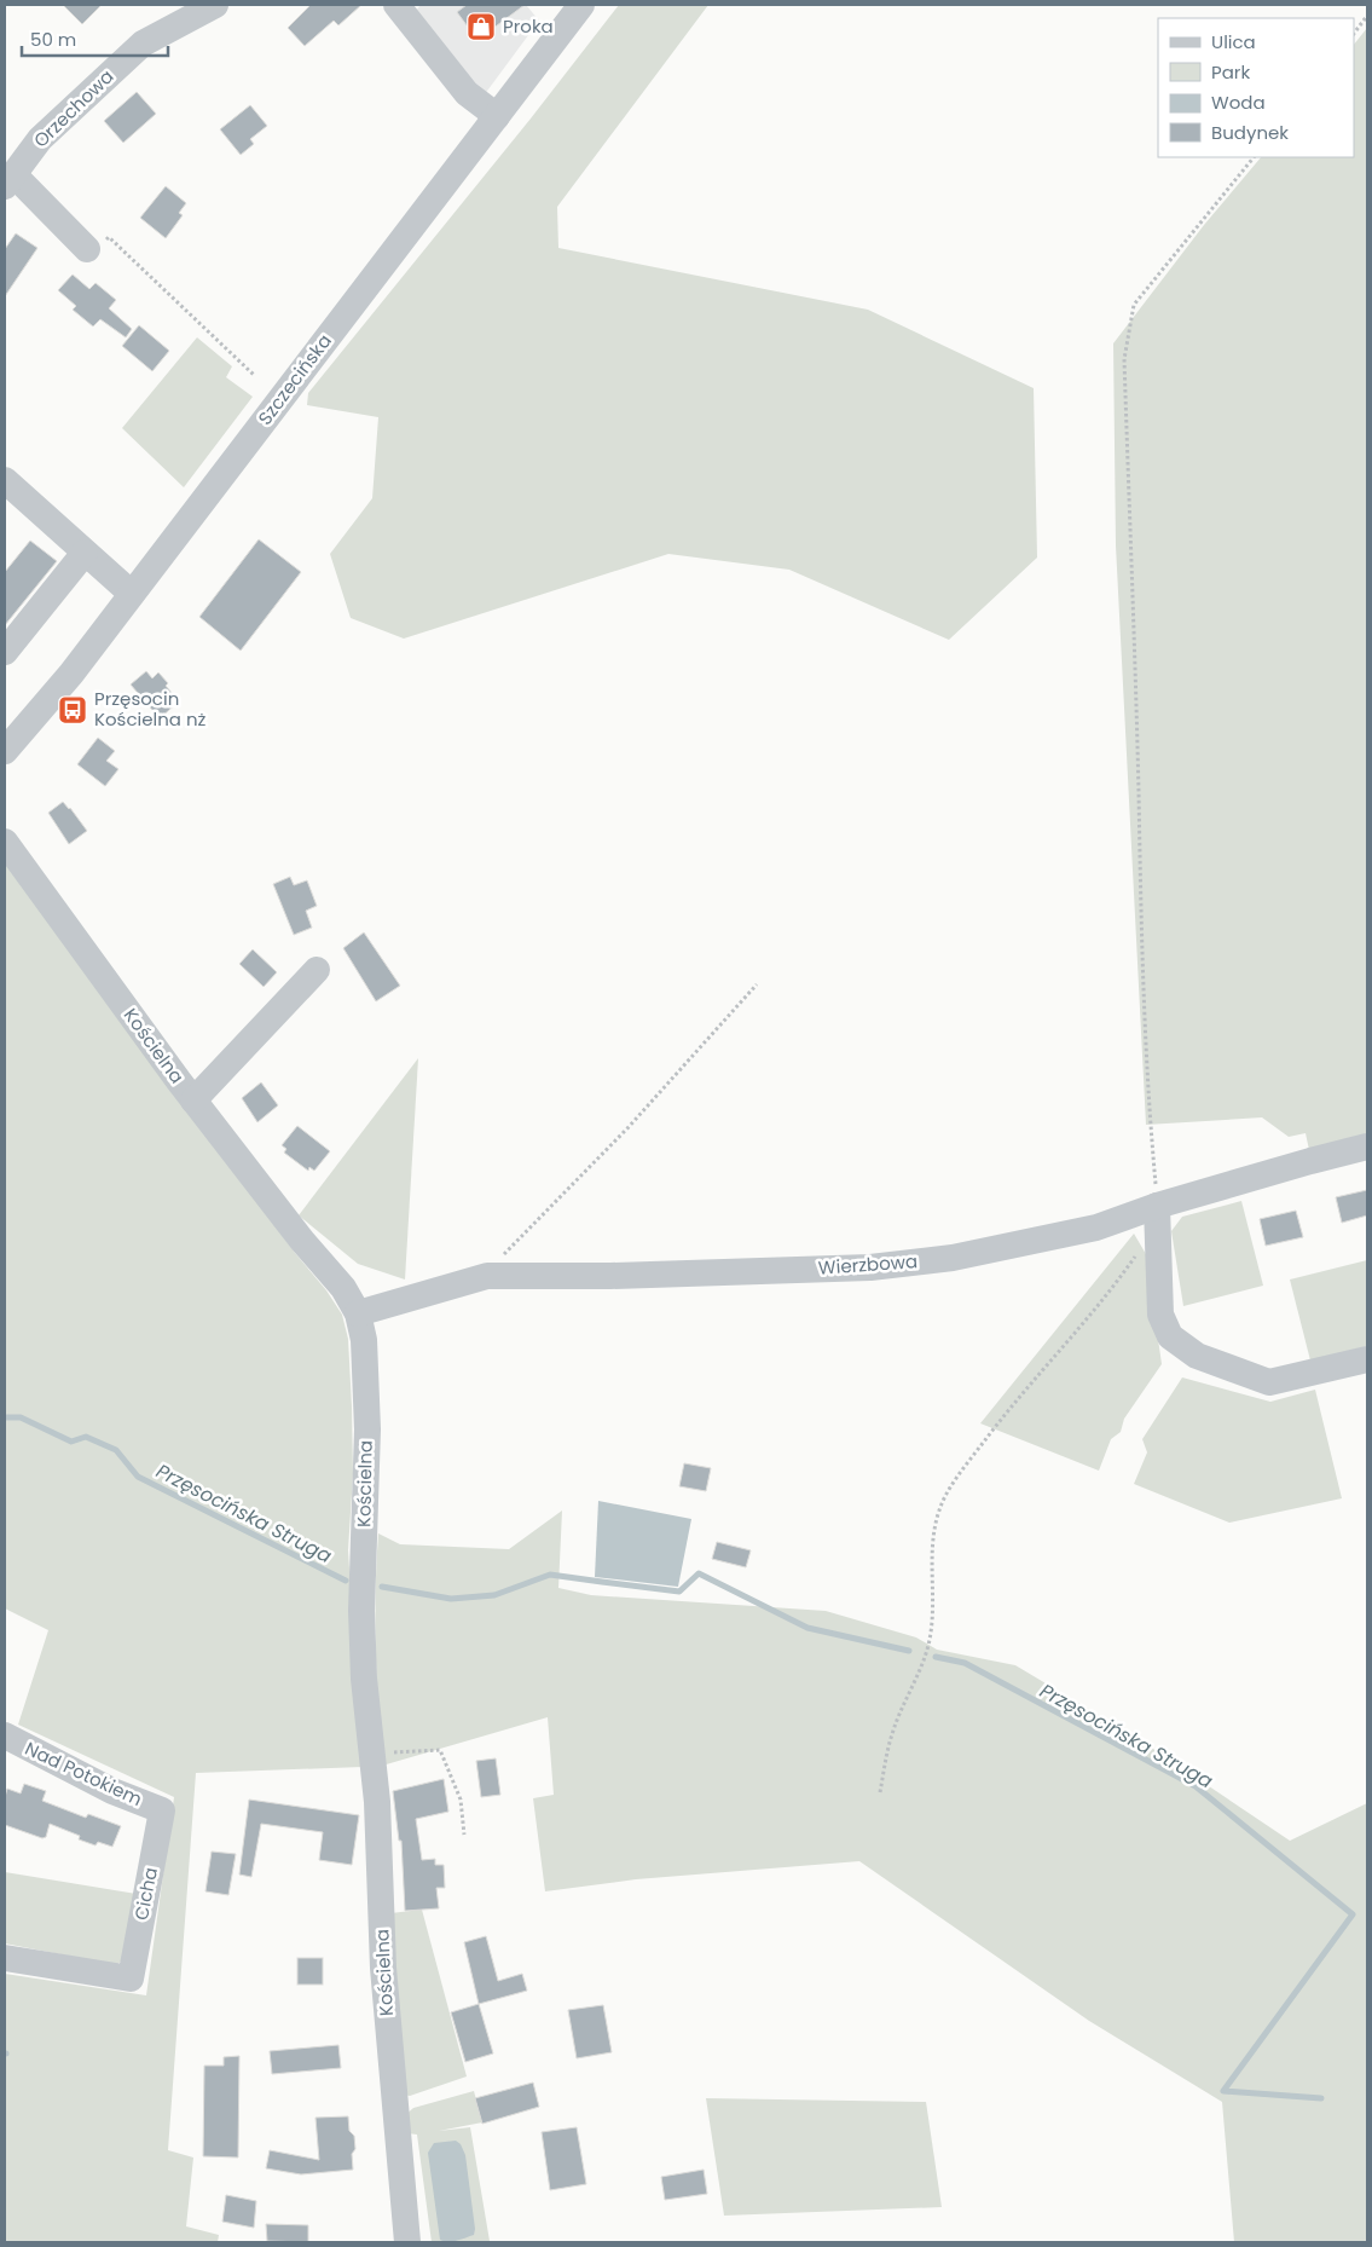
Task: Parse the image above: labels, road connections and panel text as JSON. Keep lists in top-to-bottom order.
{
  "streets": {
    "street": [
      "Orzechowa",
      "Szczecińska",
      "Kościelna",
      "Wierzbowa",
      "Nad Potokiem",
      "Cicha"
    ]
  },
  "crossings": [
    ["Kościelna", "Wierzbowa"],
    ["Nad Potokiem", "Cicha"]
  ],
  "water": ["Przęsocińska Struga"],
  "places": {
    "shop": ["Proka"],
    "bus stop": ["Przęsocin Kościelna nż"]
  },
  "legend": [
    "Ulica",
    "Park",
    "Woda",
    "Budynek"
  ],
  "scale_bar": "50 m"
}
